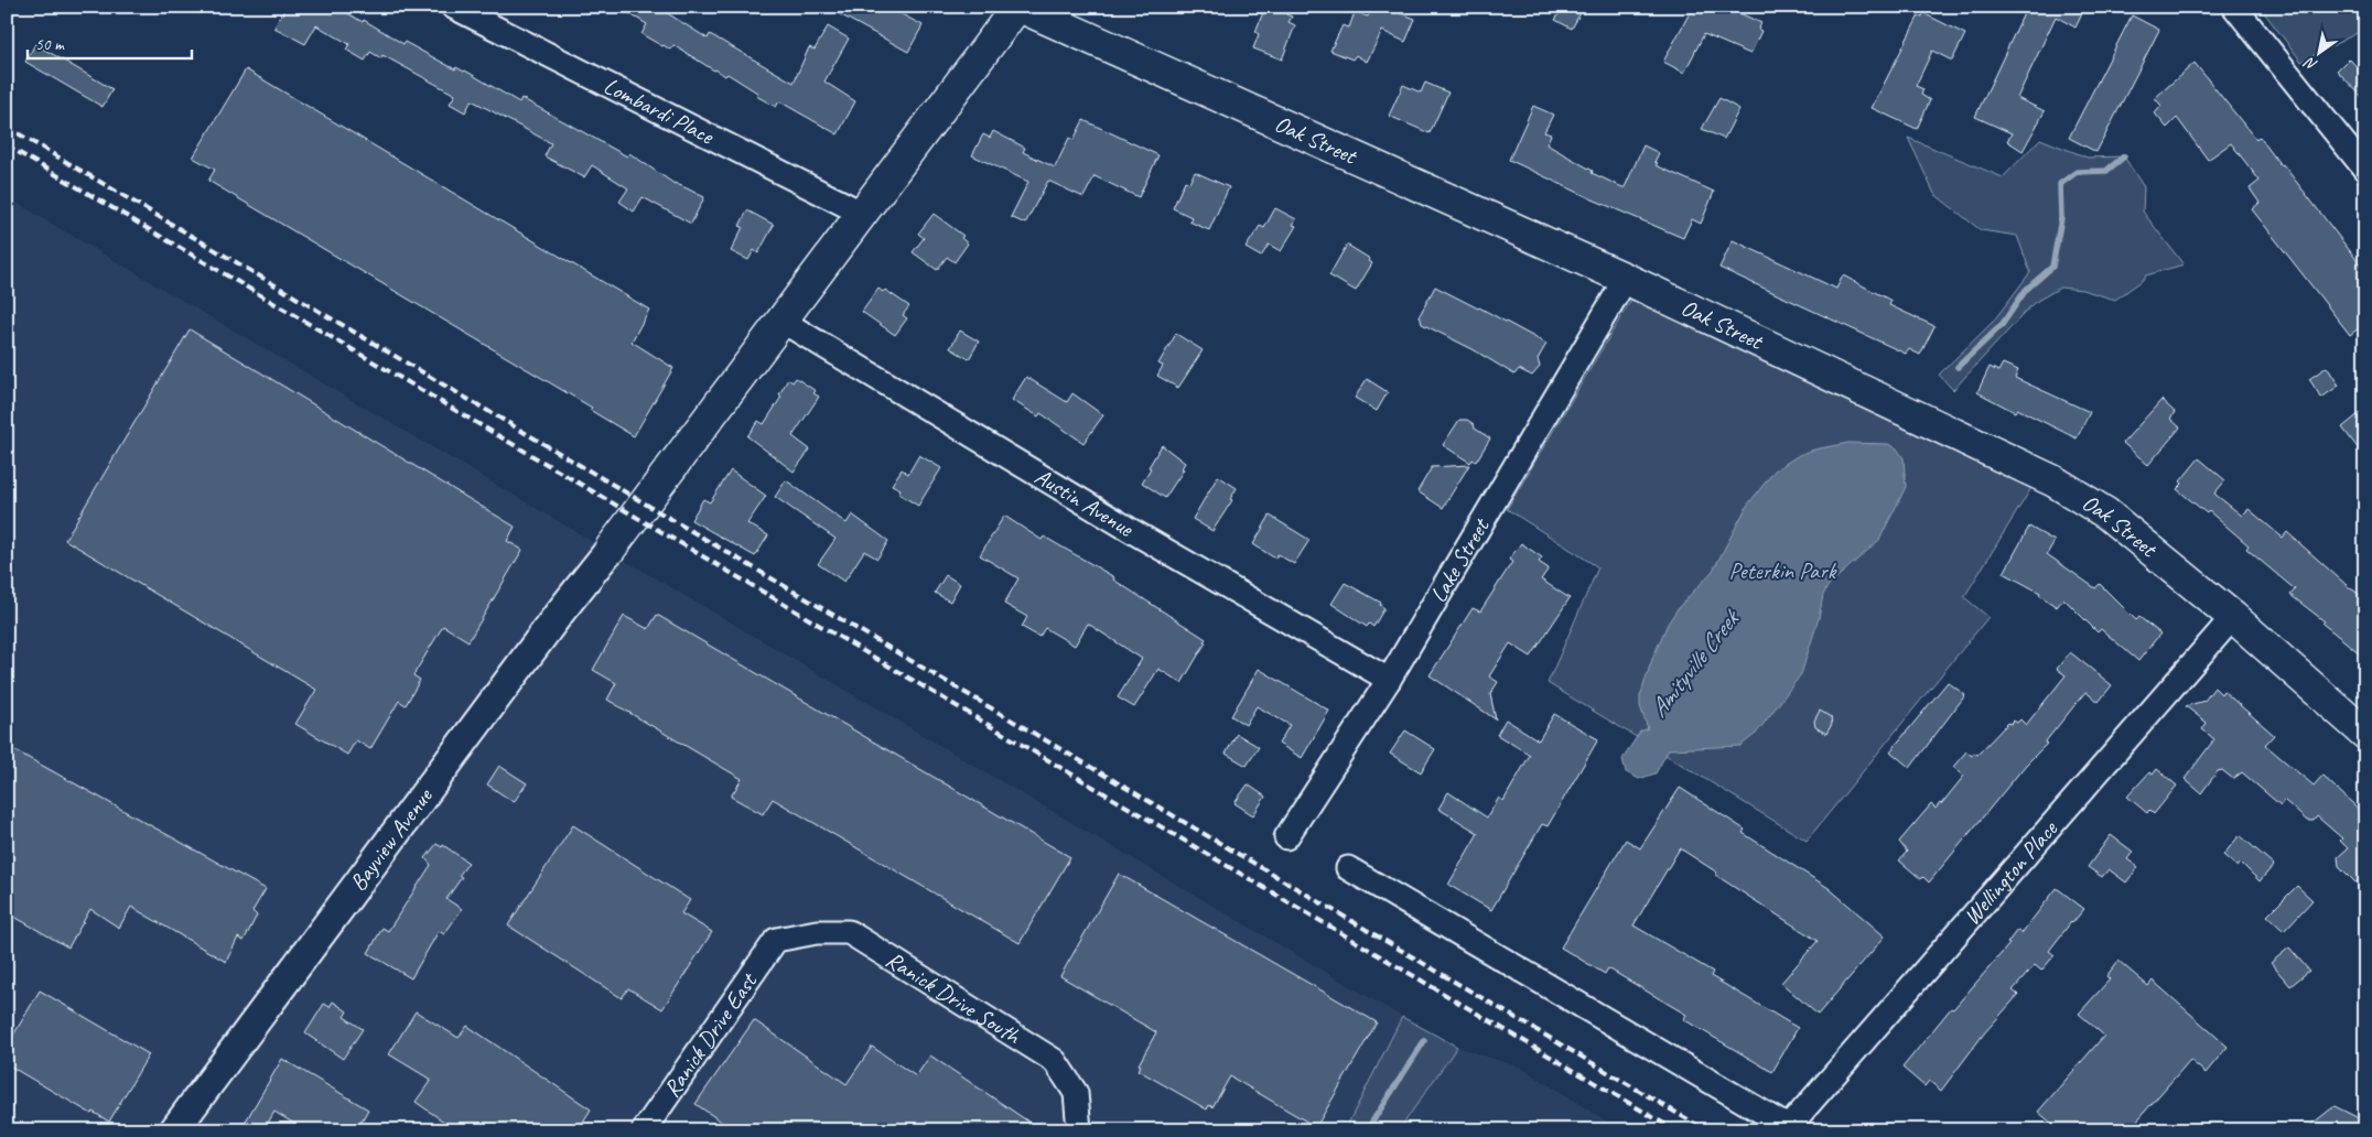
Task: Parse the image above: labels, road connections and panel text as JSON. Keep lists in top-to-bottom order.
{
  "streets": {
    "main road": ["Oak Street"],
    "street": [
      "Lombardi Place",
      "Austin Avenue",
      "Lake Street",
      "Bayview Avenue",
      "Wellington Place",
      "Ranick Drive South",
      "Ranick Drive East"
    ]
  },
  "crossings": [
    ["Oak Street", "Lake Street"],
    ["Oak Street", "Wellington Place"],
    ["Austin Avenue", "Lake Street"],
    ["Ranick Drive South", "Ranick Drive East"]
  ],
  "water": ["Amityville Creek"],
  "parks": ["Peterkin Park"],
  "scale_bar": "50 m",
  "north": "bottom left"
}
